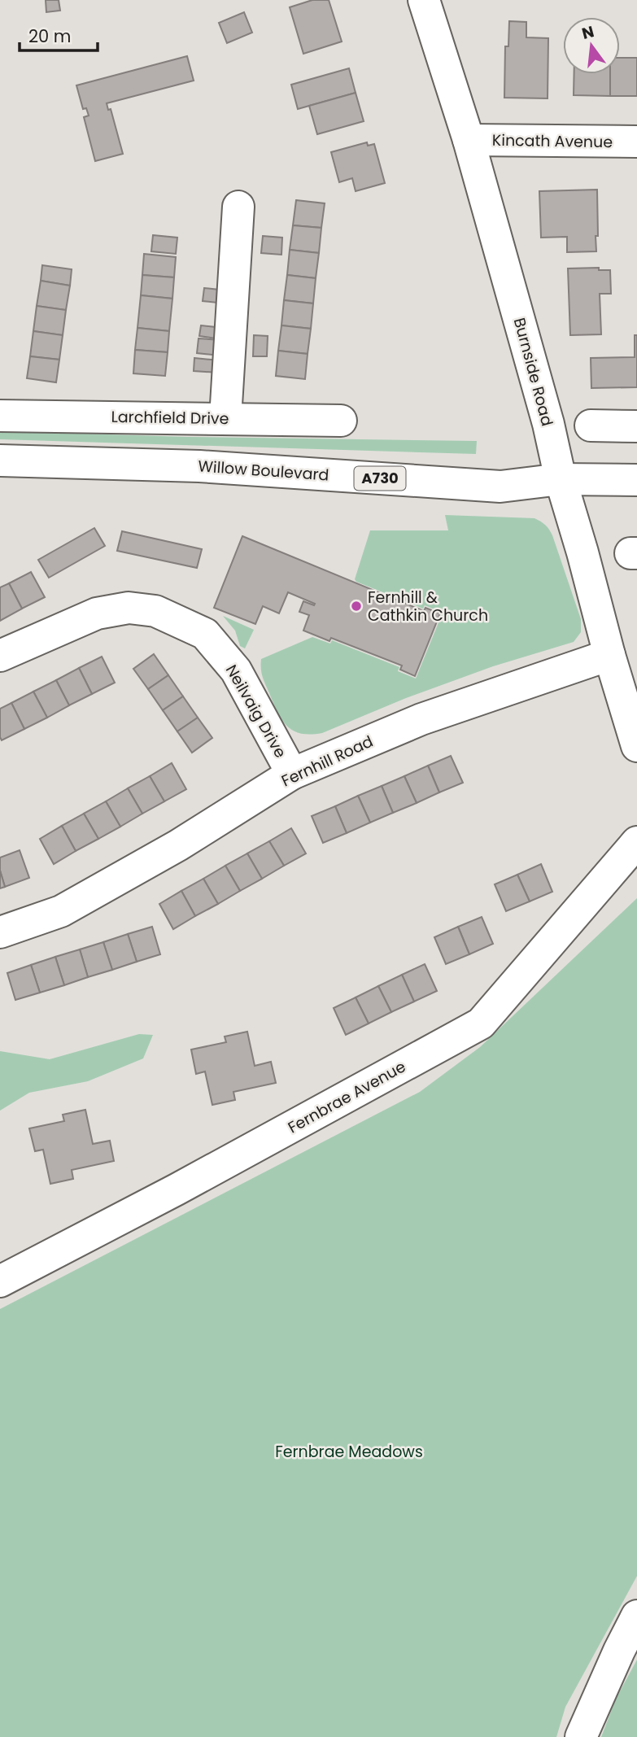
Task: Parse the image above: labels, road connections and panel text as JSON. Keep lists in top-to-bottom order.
{
  "streets": {
    "street": [
      "Kincath Avenue",
      "Burnside Road",
      "Larchfield Drive",
      "Willow Boulevard",
      "A730",
      "Neilvaig Drive",
      "Fernhill Road",
      "Fernbrae Avenue"
    ]
  },
  "crossings": [
    ["Kincath Avenue", "Burnside Road"],
    ["Burnside Road", "Willow Boulevard"],
    ["Burnside Road", "A730"],
    ["Burnside Road", "Fernhill Road"],
    ["Willow Boulevard", "A730"],
    ["Neilvaig Drive", "Fernhill Road"]
  ],
  "parks": ["Fernbrae Meadows"],
  "places": ["Fernhill & Cathkin Church"],
  "scale_bar": "20 m",
  "north": "top"
}
